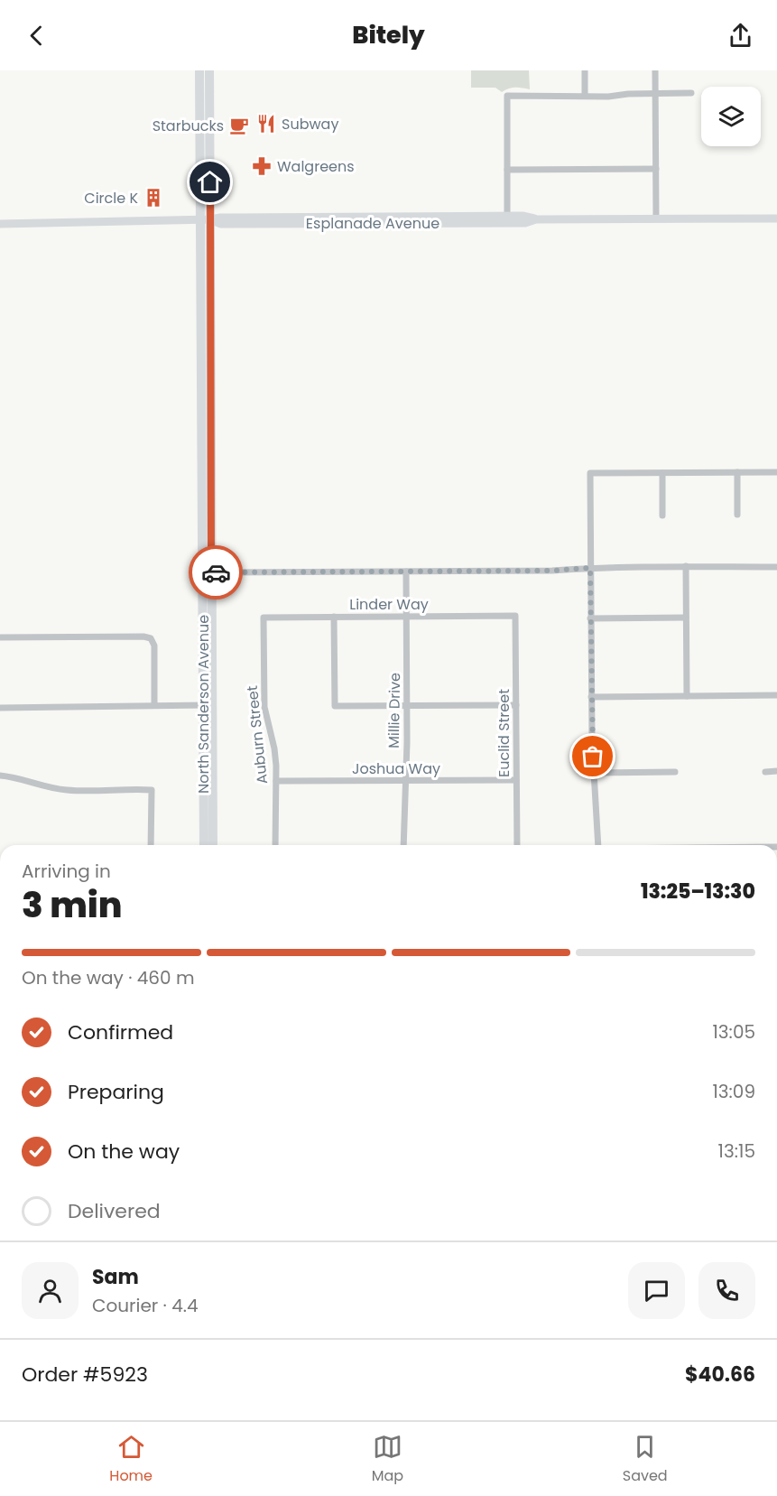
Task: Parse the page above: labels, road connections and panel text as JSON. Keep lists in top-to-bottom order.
{
  "streets": {
    "highway": ["North Sanderson Avenue"],
    "main road": ["Esplanade Avenue"],
    "street": [
      "Linder Way",
      "Millie Drive",
      "Euclid Street",
      "Auburn Street",
      "Joshua Way"
    ]
  },
  "crossings": [
    ["Esplanade Avenue", "North Sanderson Avenue"],
    ["Linder Way", "Millie Drive"],
    ["Linder Way", "Euclid Street"],
    ["Linder Way", "Auburn Street"],
    ["Millie Drive", "Joshua Way"],
    ["Euclid Street", "Joshua Way"],
    ["Auburn Street", "Joshua Way"]
  ],
  "places": {
    "restaurant": ["Subway"],
    "cafe": ["Starbucks"],
    "pharmacy": ["Walgreens"],
    "building": ["Circle K"]
  },
  "page": {
    "header": "Bitely",
    "heading": ["3 min", "Arriving in", "13:25–13:30"],
    "panel": [
      "Sam",
      "Courier · 4.4",
      "Order #5923",
      "$40.66"
    ],
    "bar": "On the way · 460 m",
    "list": [
      ["Confirmed", "13:05"],
      ["Preparing", "13:09"],
      ["On the way", "13:15"],
      "Delivered"
    ],
    "tabs": ["Home", "Map", "Saved"]
  }
}
